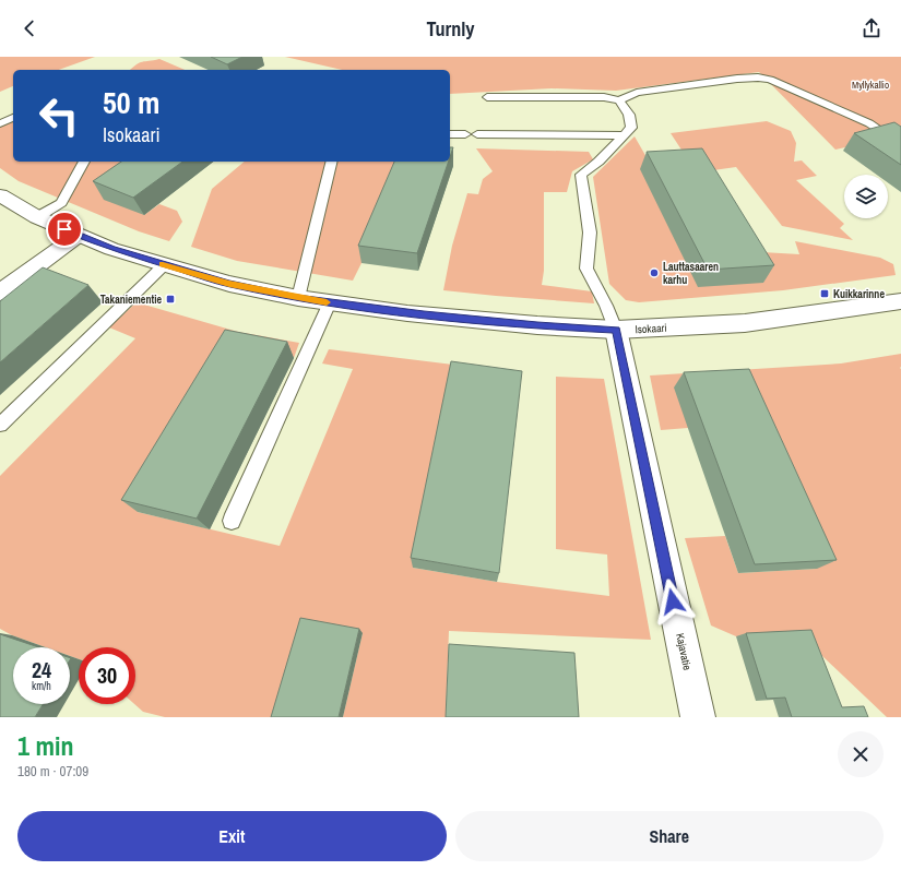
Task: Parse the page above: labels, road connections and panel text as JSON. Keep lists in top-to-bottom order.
{
  "streets": {
    "street": ["Isokaari", "Kajavatie"]
  },
  "crossings": [
    ["Isokaari", "Kajavatie"]
  ],
  "parks": ["Myllykallio"],
  "places": {
    "other": ["Lauttasaaren karhu"],
    "transit": ["Kuikkarinne", "Takaniementie"]
  },
  "page": {
    "header": "Turnly",
    "turn": ["50 m", "Isokaari"],
    "speed": "24 km/h",
    "limit": "30",
    "heading": ["1 min", "180 m · 07:09"],
    "buttons": ["Exit", "Share"]
  }
}
